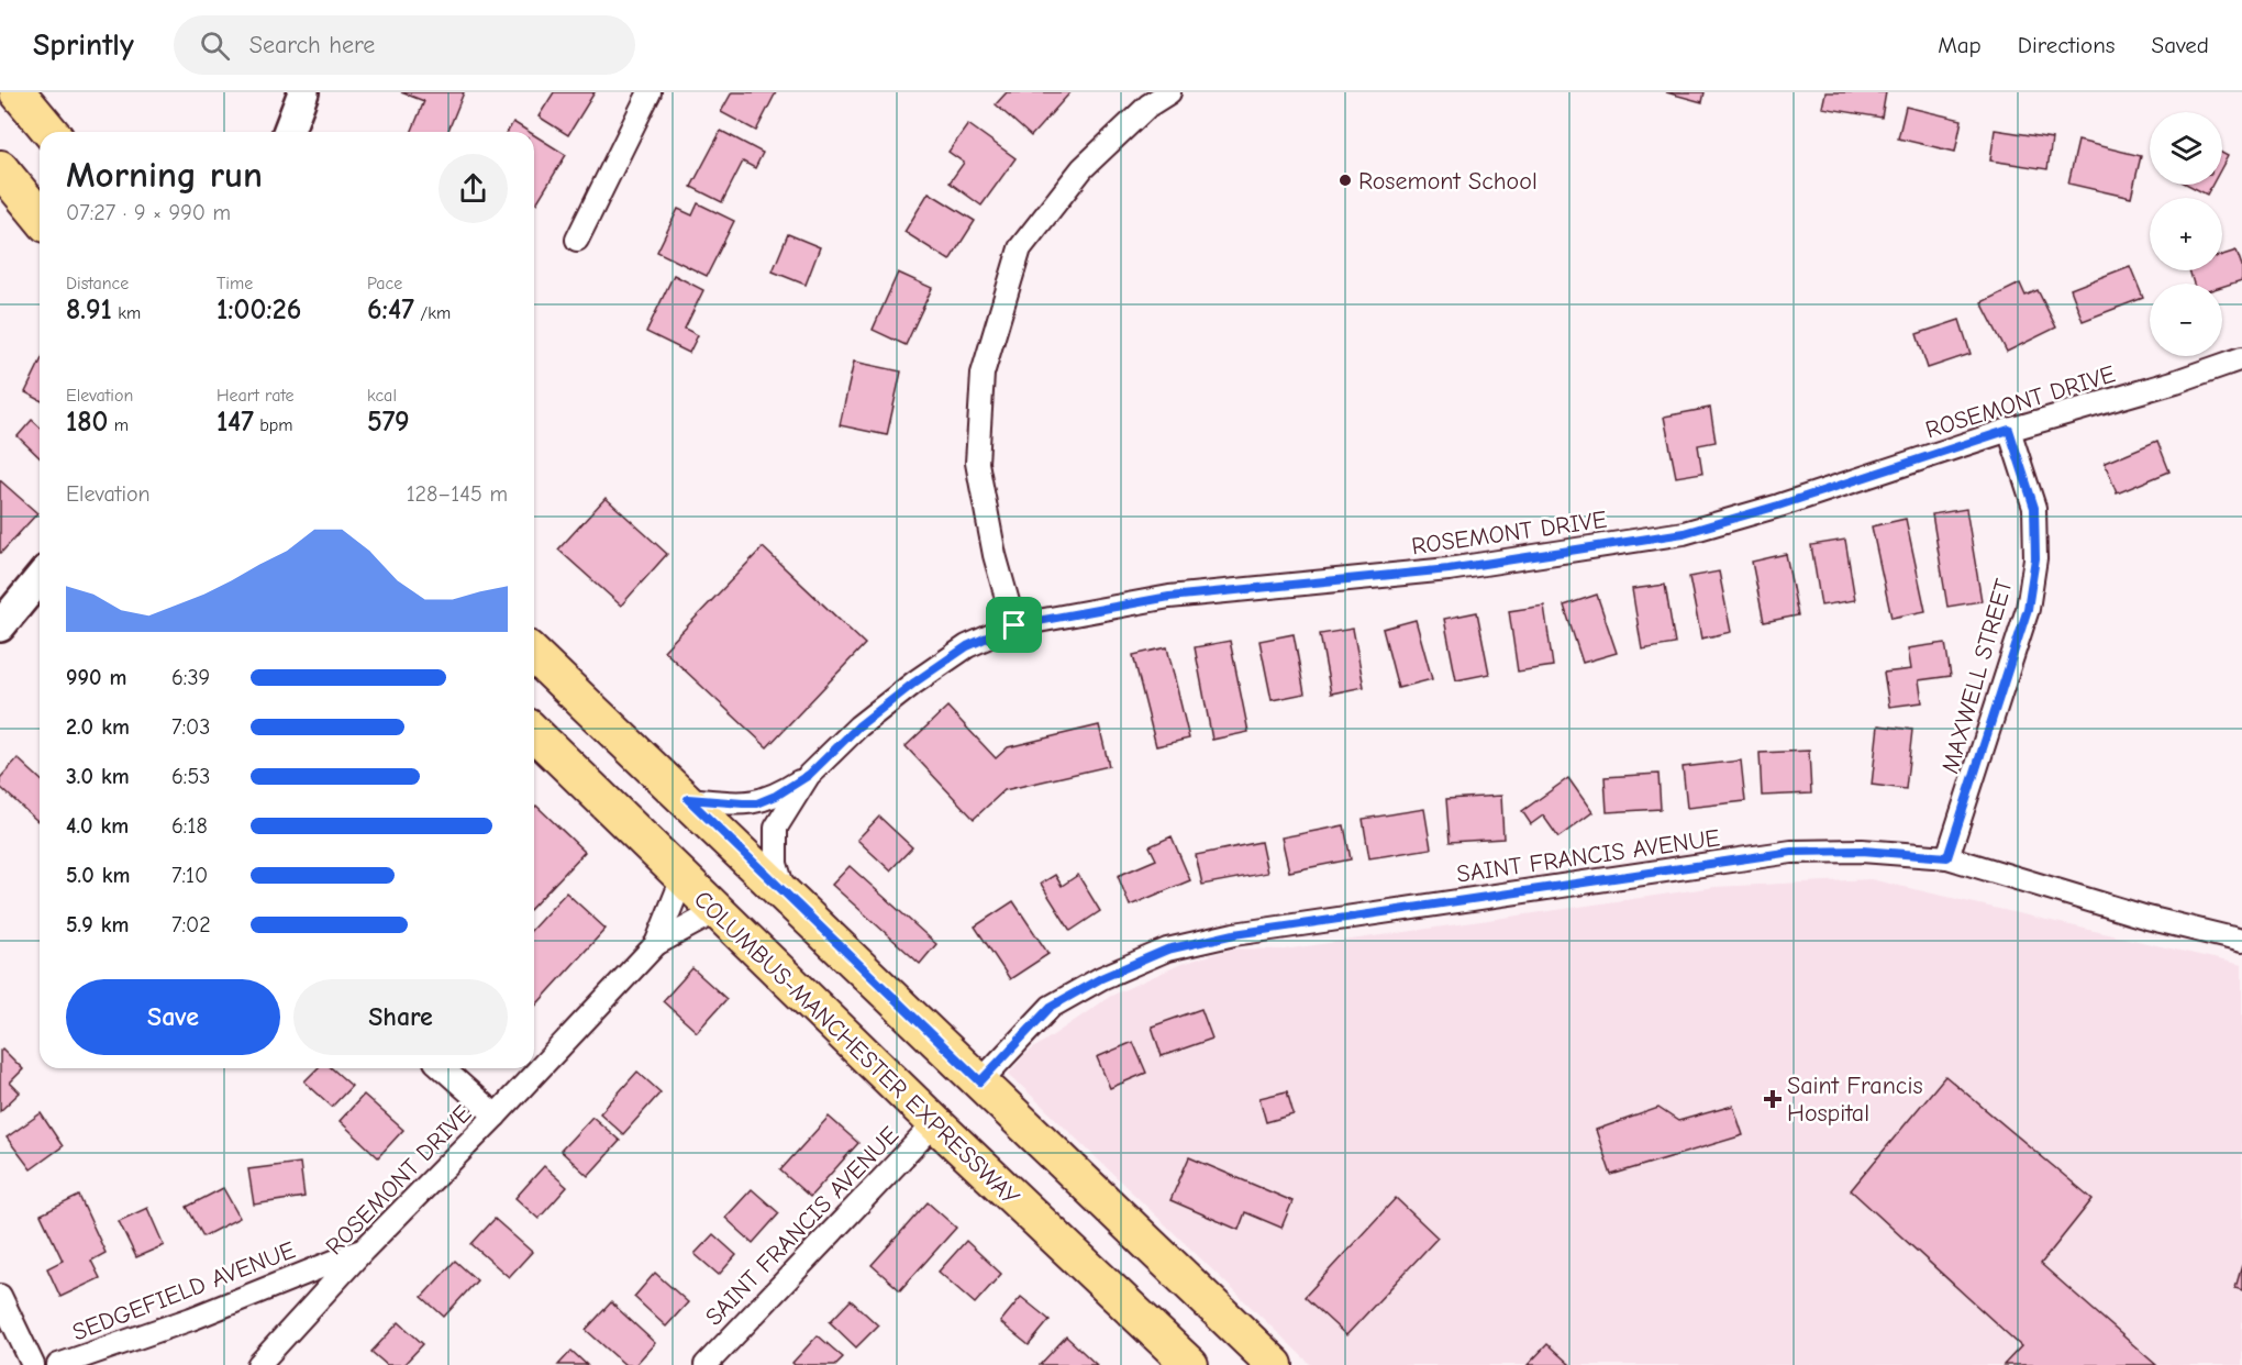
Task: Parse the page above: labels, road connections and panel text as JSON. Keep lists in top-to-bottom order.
{
  "streets": {
    "main road": ["COLUMBUS-MANCHESTER EXPRESSWAY"],
    "street": [
      "ROSEMONT DRIVE",
      "MAXWELL STREET",
      "SAINT FRANCIS AVENUE",
      "SEDGEFIELD AVENUE"
    ]
  },
  "crossings": [
    ["ROSEMONT DRIVE", "MAXWELL STREET"],
    ["ROSEMONT DRIVE", "COLUMBUS-MANCHESTER EXPRESSWAY"],
    ["ROSEMONT DRIVE", "SEDGEFIELD AVENUE"],
    ["MAXWELL STREET", "SAINT FRANCIS AVENUE"],
    ["SAINT FRANCIS AVENUE", "COLUMBUS-MANCHESTER EXPRESSWAY"]
  ],
  "places": {
    "other": ["Rosemont School"],
    "health": ["Saint Francis Hospital"]
  },
  "page": {
    "header": "Sprintly",
    "search": "Search here",
    "nav": ["Map", "Directions", "Saved"],
    "map_buttons": ["+", "−"],
    "heading": ["Morning run", "07:27 · 9 × 990 m"],
    "stats": [
      ["Distance", "8.91 km"],
      ["Time", "1:00:26"],
      ["Pace", "6:47 /km"],
      ["Elevation", "180 m"],
      ["Heart rate", "147 bpm"],
      ["kcal", "579"]
    ],
    "chart": ["Elevation", "128–145 m"],
    "list": [
      {
        "name": "990 m",
        "note": "6:39"
      },
      {
        "name": "2.0 km",
        "note": "7:03"
      },
      {
        "name": "3.0 km",
        "note": "6:53"
      },
      {
        "name": "4.0 km",
        "note": "6:18"
      },
      {
        "name": "5.0 km",
        "note": "7:10"
      },
      {
        "name": "5.9 km",
        "note": "7:02"
      }
    ],
    "buttons": ["Save", "Share"]
  }
}
